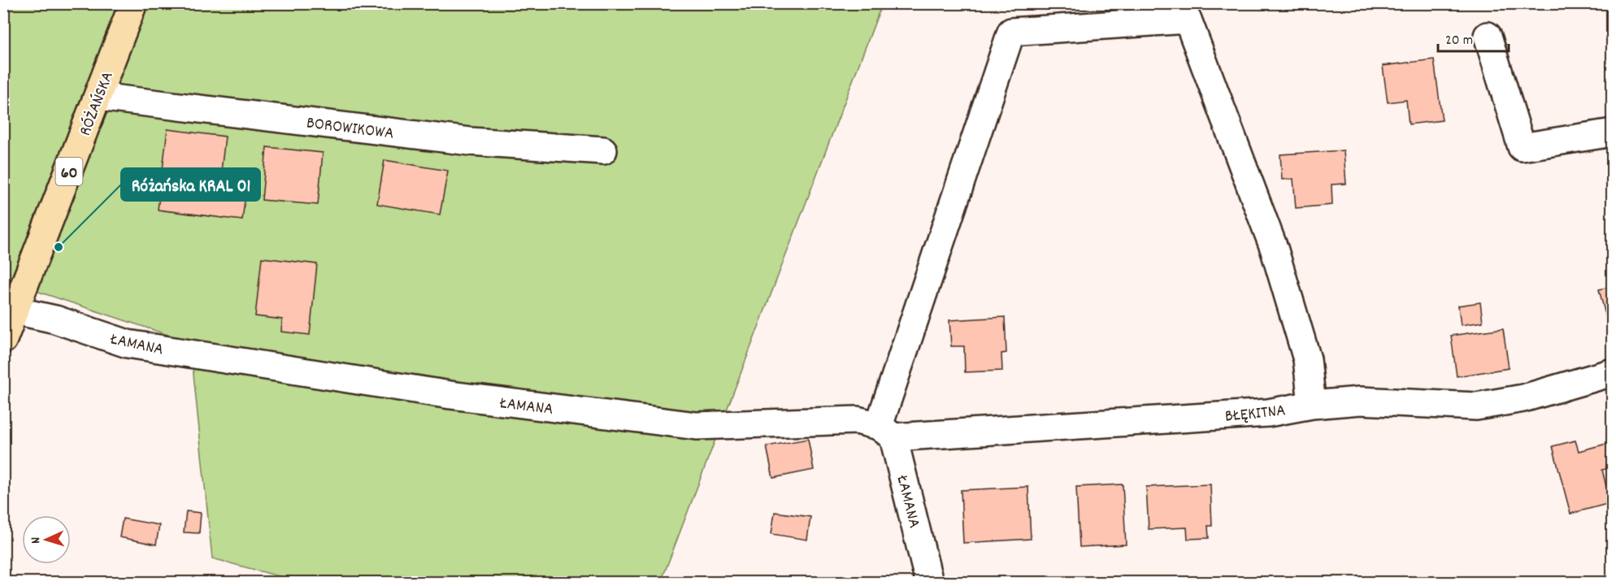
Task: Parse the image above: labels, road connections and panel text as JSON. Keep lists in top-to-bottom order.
{
  "streets": {
    "main road": ["RÓŻAŃSKA", "60"],
    "street": ["BOROWIKOWA", "ŁAMANA", "BŁĘKITNA"]
  },
  "crossings": [
    ["RÓŻAŃSKA", "BOROWIKOWA"],
    ["RÓŻAŃSKA", "ŁAMANA"],
    ["ŁAMANA", "BŁĘKITNA"]
  ],
  "places": ["Różańska KRAL 01"],
  "scale_bar": "20 m",
  "north": "left"
}
